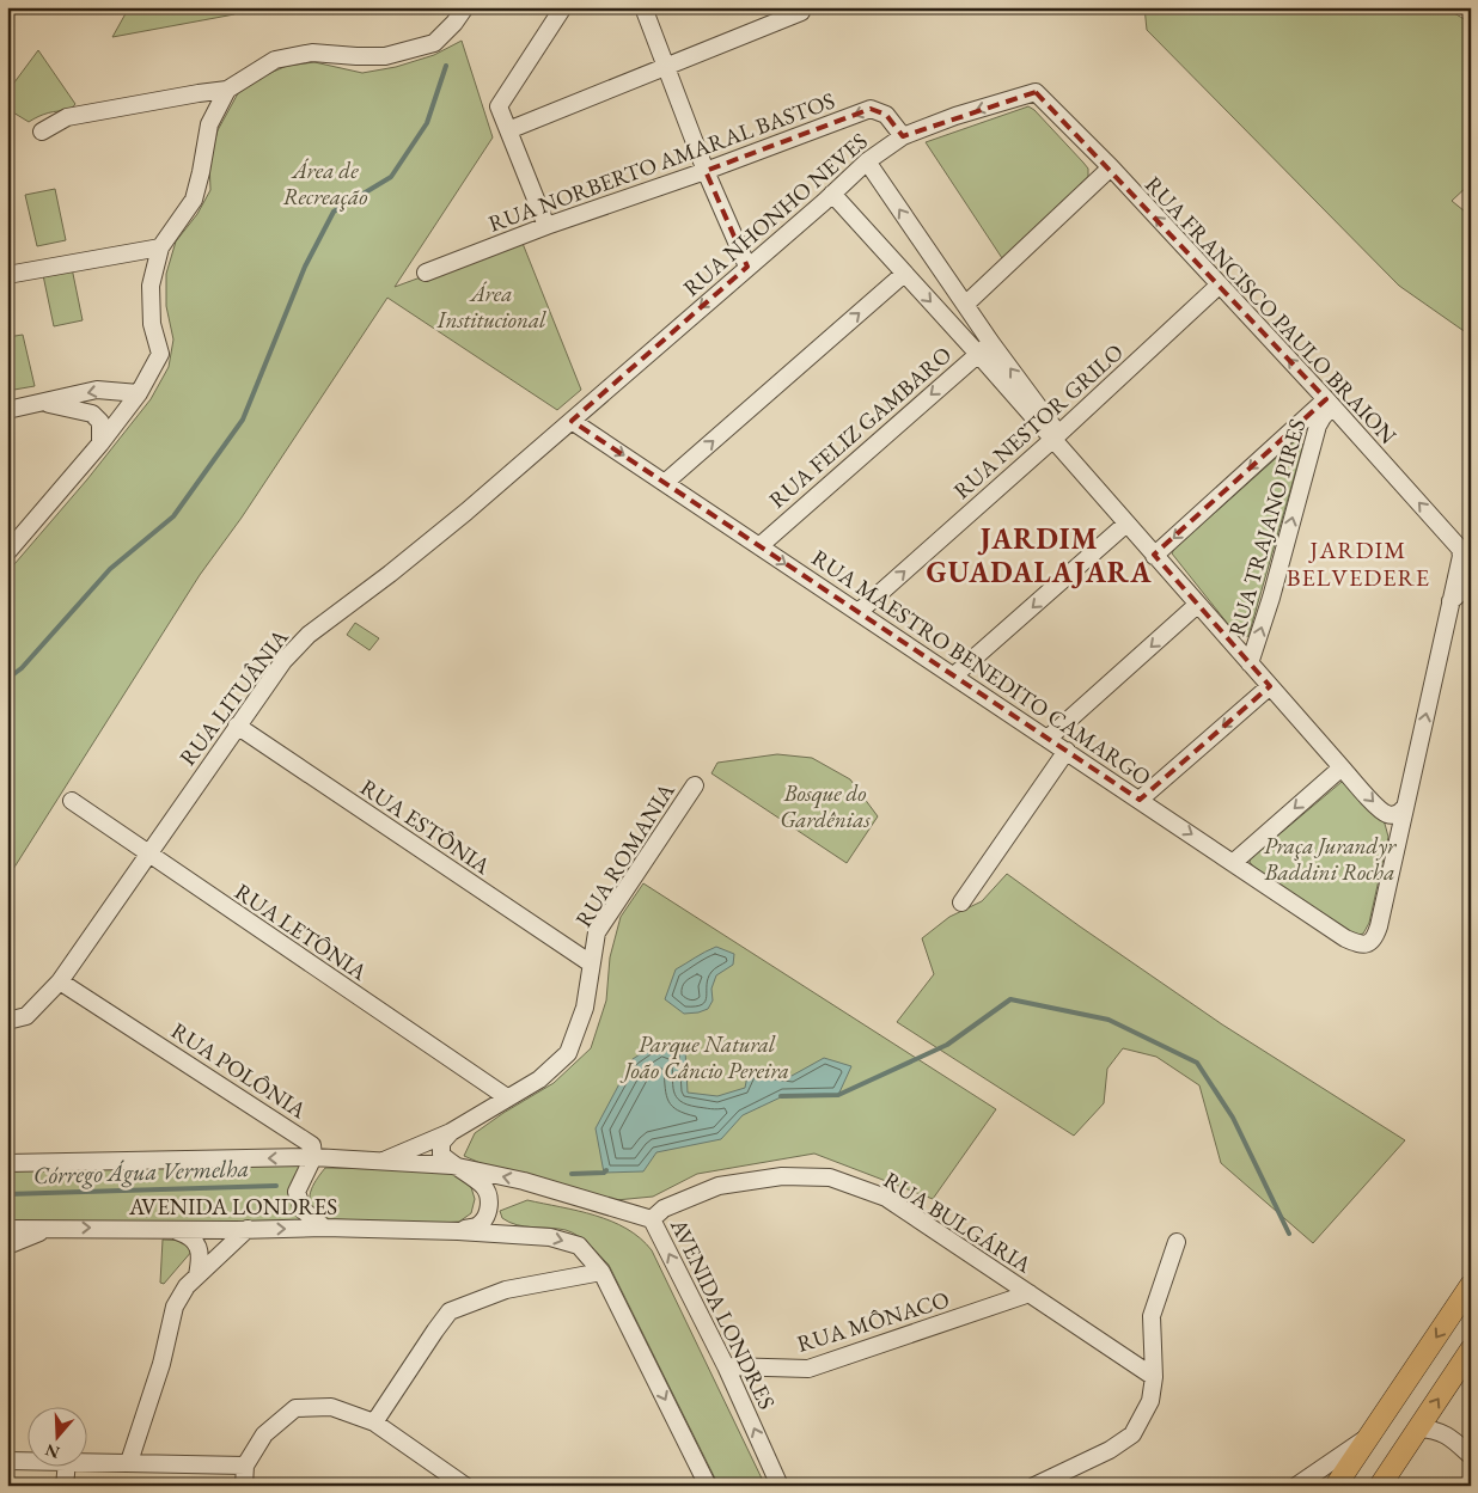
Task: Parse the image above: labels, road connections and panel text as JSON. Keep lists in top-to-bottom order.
{
  "streets": {
    "street": [
      "RUA NORBERTO AMARAL BASTOS",
      "RUA NHONHO NEVES",
      "RUA FRANCISCO PAULO BRAION",
      "RUA NESTOR GRILO",
      "RUA FELIZ GAMBARO",
      "RUA TRAJANO PIRES",
      "RUA MAESTRO BENEDITO CAMARGO",
      "RUA LITUÂNIA",
      "RUA ESTÔNIA",
      "RUA ROMANIA",
      "RUA LETÔNIA",
      "RUA POLÔNIA",
      "AVENIDA LONDRES",
      "RUA BULGÁRIA",
      "RUA MÔNACO"
    ]
  },
  "crossings": [
    ["RUA NORBERTO AMARAL BASTOS", "RUA NHONHO NEVES"],
    ["RUA NHONHO NEVES", "RUA FRANCISCO PAULO BRAION"],
    ["RUA NHONHO NEVES", "RUA MAESTRO BENEDITO CAMARGO"],
    ["RUA NHONHO NEVES", "RUA LITUÂNIA"],
    ["RUA FRANCISCO PAULO BRAION", "RUA NESTOR GRILO"],
    ["RUA FRANCISCO PAULO BRAION", "RUA TRAJANO PIRES"],
    ["RUA NESTOR GRILO", "RUA MAESTRO BENEDITO CAMARGO"],
    ["RUA FELIZ GAMBARO", "RUA MAESTRO BENEDITO CAMARGO"],
    ["RUA MAESTRO BENEDITO CAMARGO", "RUA LITUÂNIA"],
    ["RUA LITUÂNIA", "RUA ESTÔNIA"],
    ["RUA LITUÂNIA", "RUA LETÔNIA"],
    ["RUA LITUÂNIA", "RUA POLÔNIA"],
    ["RUA ESTÔNIA", "RUA ROMANIA"],
    ["RUA ROMANIA", "RUA LETÔNIA"],
    ["RUA ROMANIA", "AVENIDA LONDRES"],
    ["RUA POLÔNIA", "AVENIDA LONDRES"],
    ["AVENIDA LONDRES", "RUA BULGÁRIA"],
    ["AVENIDA LONDRES", "RUA MÔNACO"],
    ["RUA BULGÁRIA", "RUA MÔNACO"]
  ],
  "one_way": ["RUA FRANCISCO PAULO BRAION", "RUA TRAJANO PIRES"],
  "districts": ["JARDIM GUADALAJARA", "JARDIM BELVEDERE"],
  "water": ["Córrego Água Vermelha"],
  "parks": [
    "Área de Recreação",
    "Área Institucional",
    "Bosque do Gardênias",
    "Praça Jurandyr Baddini Rocha",
    "Parque Natural João Câncio Pereira"
  ],
  "north": "bottom"
}
